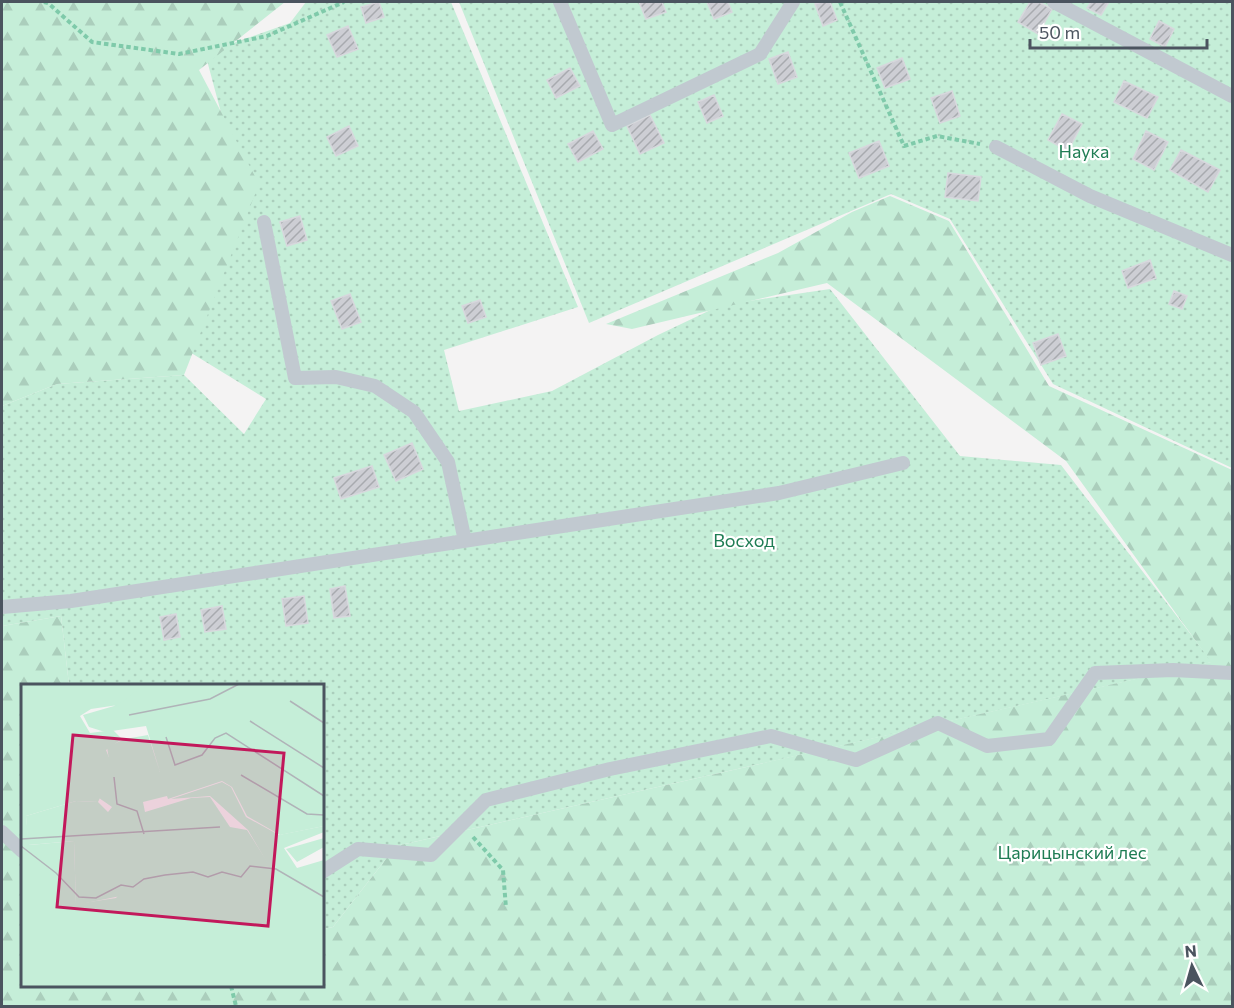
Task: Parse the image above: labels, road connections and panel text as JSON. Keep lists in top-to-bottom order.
{
  "parks": ["Наука", "Восход", "Царицынский лес"],
  "scale_bar": "50 m",
  "north": "top"
}
